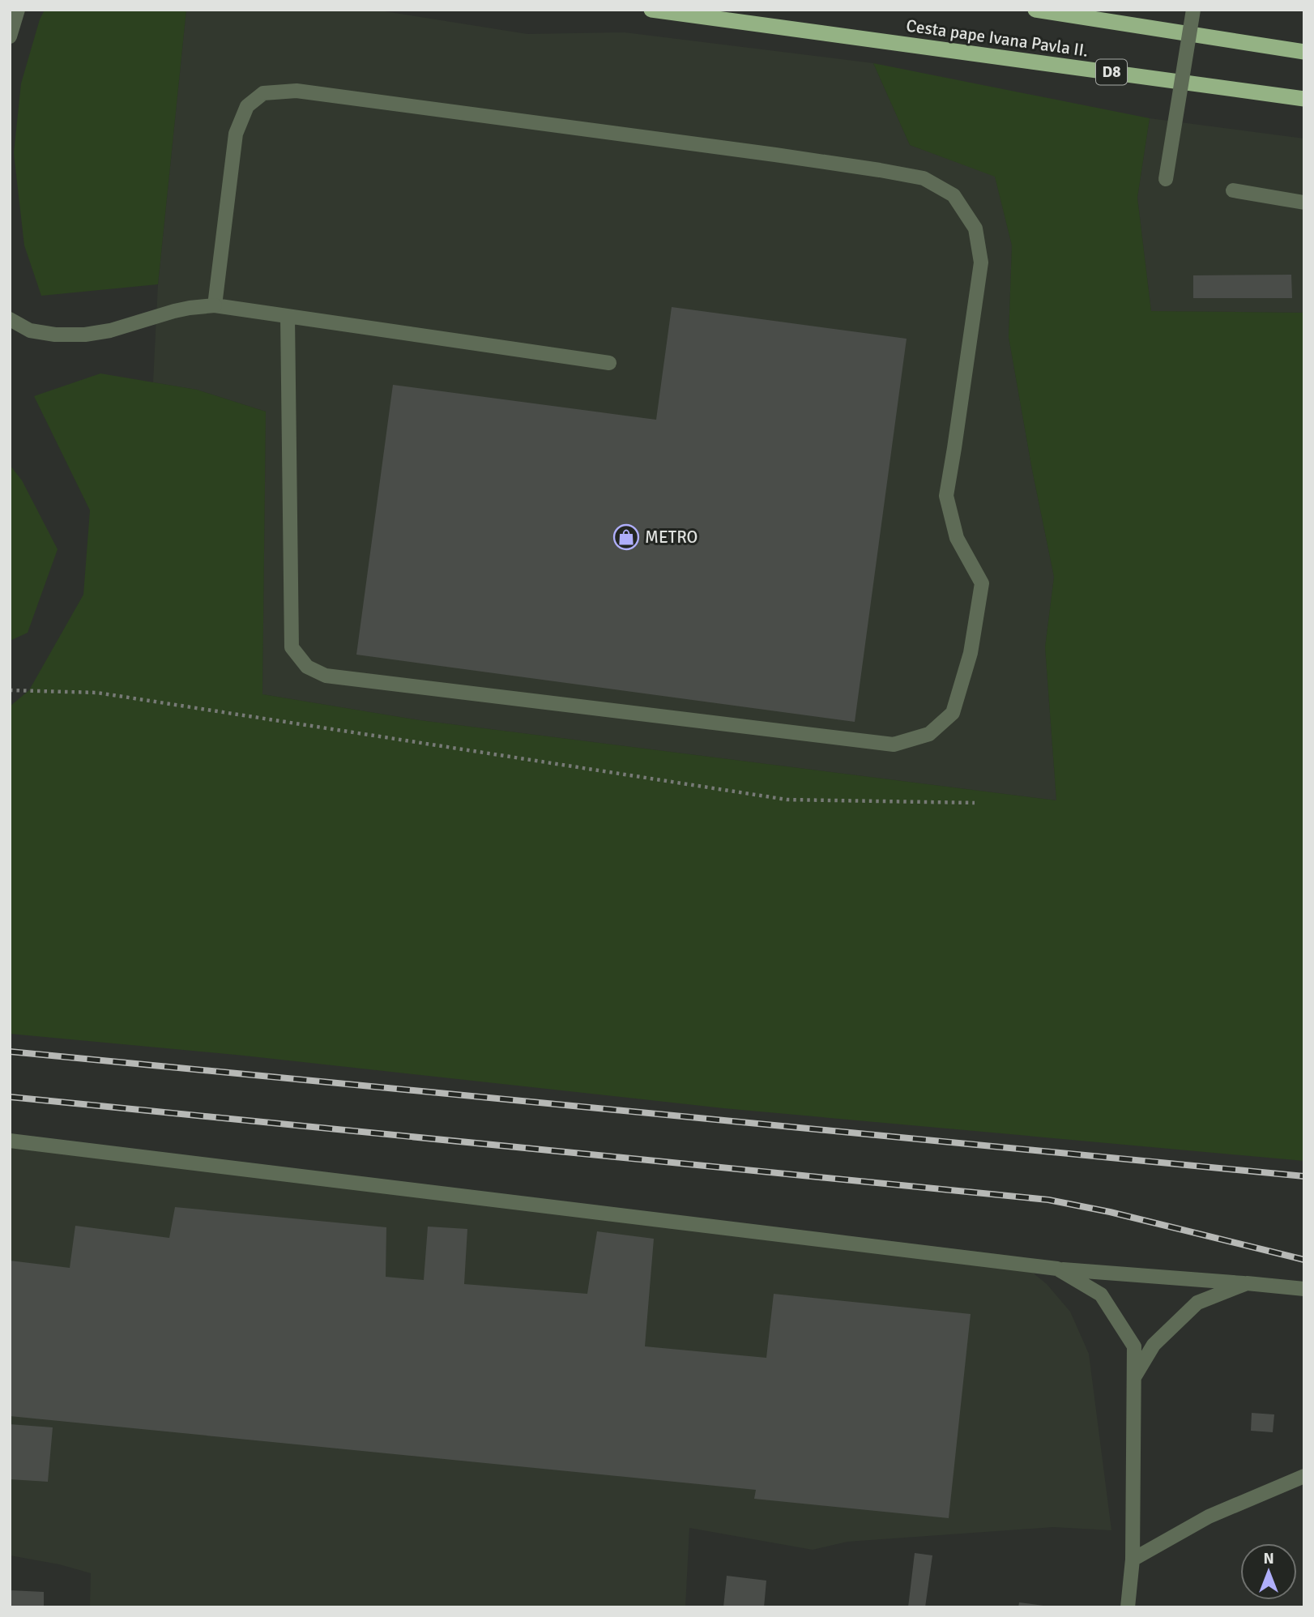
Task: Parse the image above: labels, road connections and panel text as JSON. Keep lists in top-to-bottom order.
{
  "streets": {
    "highway": ["Cesta pape Ivana Pavla II.", "D8"]
  },
  "places": {
    "shop": ["METRO"]
  },
  "north": "top"
}
